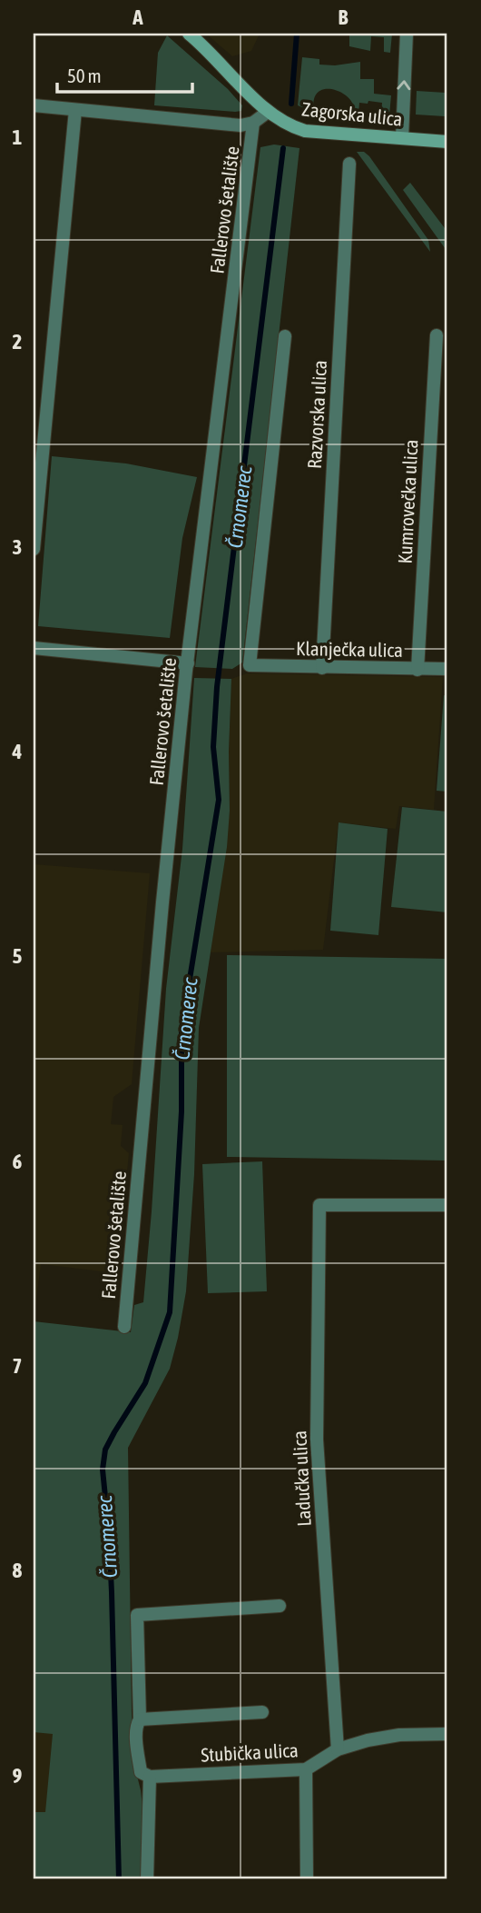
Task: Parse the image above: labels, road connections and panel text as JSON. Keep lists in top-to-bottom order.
{
  "streets": {
    "street": [
      "Zagorska ulica",
      "Fallerovo šetalište",
      "Razvorska ulica",
      "Kumrovečka ulica",
      "Klanječka ulica",
      "Ladučka ulica",
      "Stubička ulica"
    ]
  },
  "crossings": [
    ["Razvorska ulica", "Klanječka ulica"],
    ["Kumrovečka ulica", "Klanječka ulica"],
    ["Ladučka ulica", "Stubička ulica"]
  ],
  "water": ["Črnomerec"],
  "scale_bar": "50 m",
  "grid": {
    "columns": ["A", "B"],
    "rows": [
      "1",
      "2",
      "3",
      "4",
      "5",
      "6",
      "7",
      "8",
      "9"
    ]
  }
}
